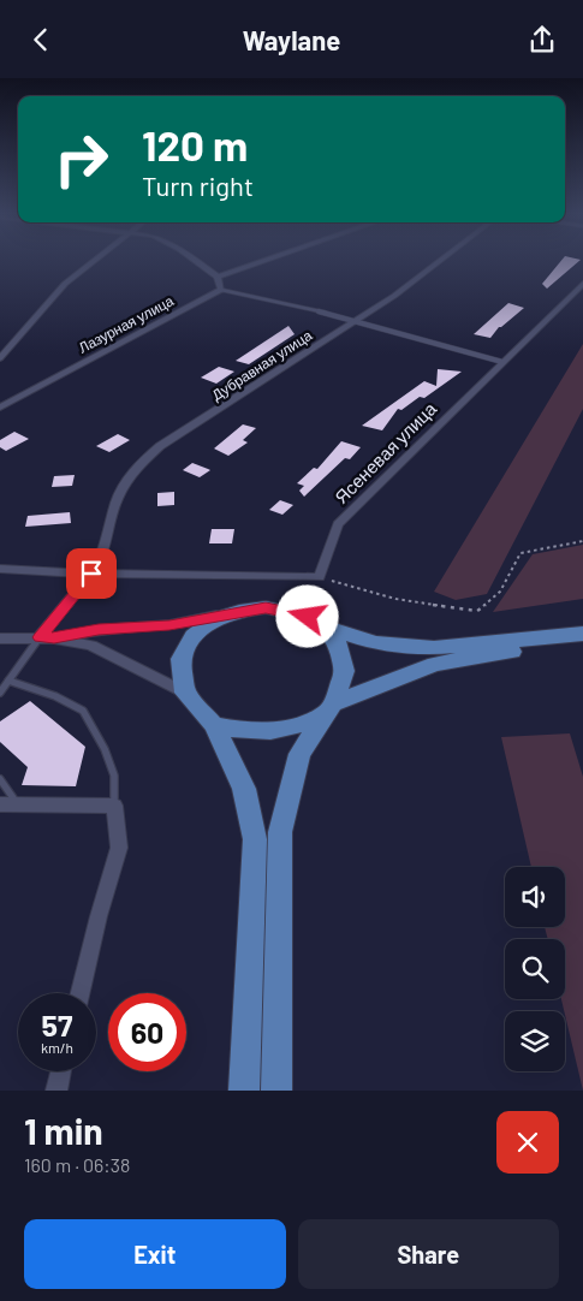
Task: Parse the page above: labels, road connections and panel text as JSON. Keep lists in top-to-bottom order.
{
  "streets": {
    "street": ["Лазурная улица", "Дубравная улица", "Ясеневая улица"]
  },
  "page": {
    "header": "Waylane",
    "turn": ["120 m", "Turn right"],
    "speed": "57 km/h",
    "limit": "60",
    "heading": ["1 min", "160 m · 06:38"],
    "buttons": ["Exit", "Share"]
  }
}
